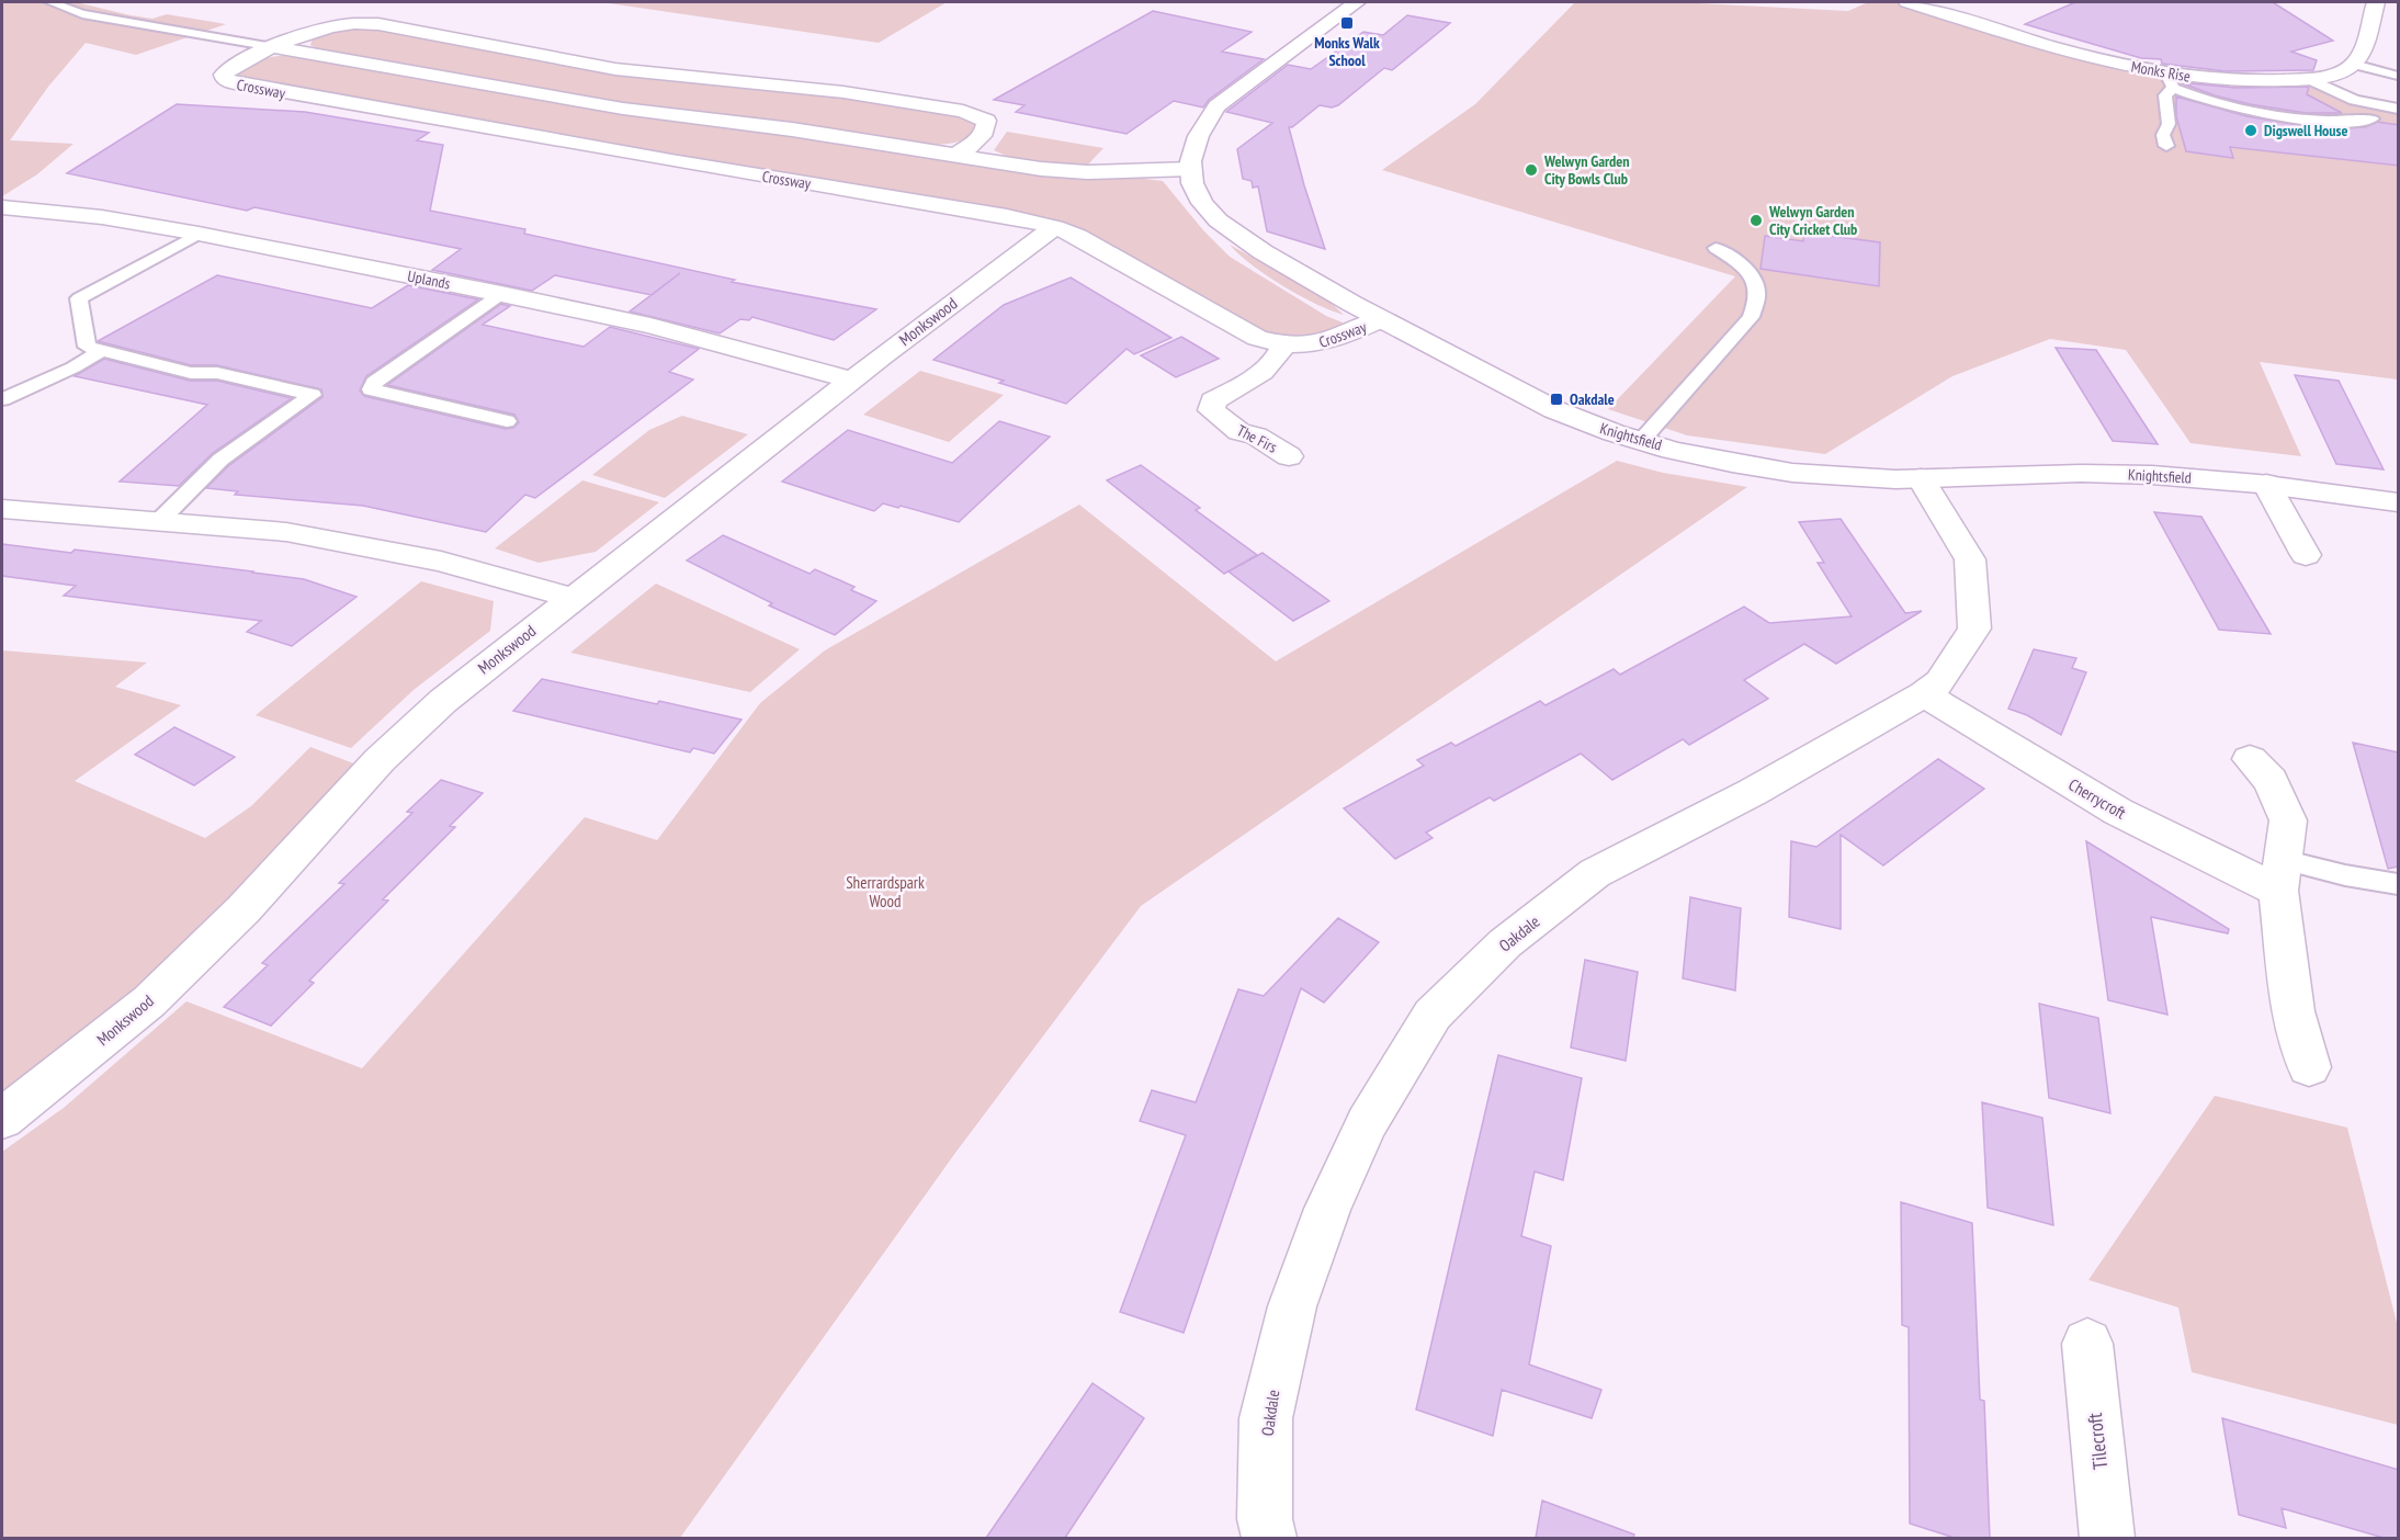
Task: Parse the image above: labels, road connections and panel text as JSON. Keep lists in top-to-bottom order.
{
  "streets": {
    "street": [
      "Monks Rise",
      "Crossway",
      "Uplands",
      "Monkswood",
      "Knightsfield",
      "The Firs",
      "Cherrycroft",
      "Oakdale",
      "Tilecroft"
    ]
  },
  "crossings": [
    ["Crossway", "Monkswood"],
    ["Crossway", "Knightsfield"],
    ["Crossway", "The Firs"],
    ["Uplands", "Monkswood"],
    ["Knightsfield", "Oakdale"],
    ["Cherrycroft", "Oakdale"]
  ],
  "parks": ["Sherrardspark Wood"],
  "places": {
    "transit": ["Monks Walk School", "Oakdale"],
    "other": ["Digswell House", "Welwyn Garden City Bowls Club", "Welwyn Garden City Cricket Club"]
  }
}
